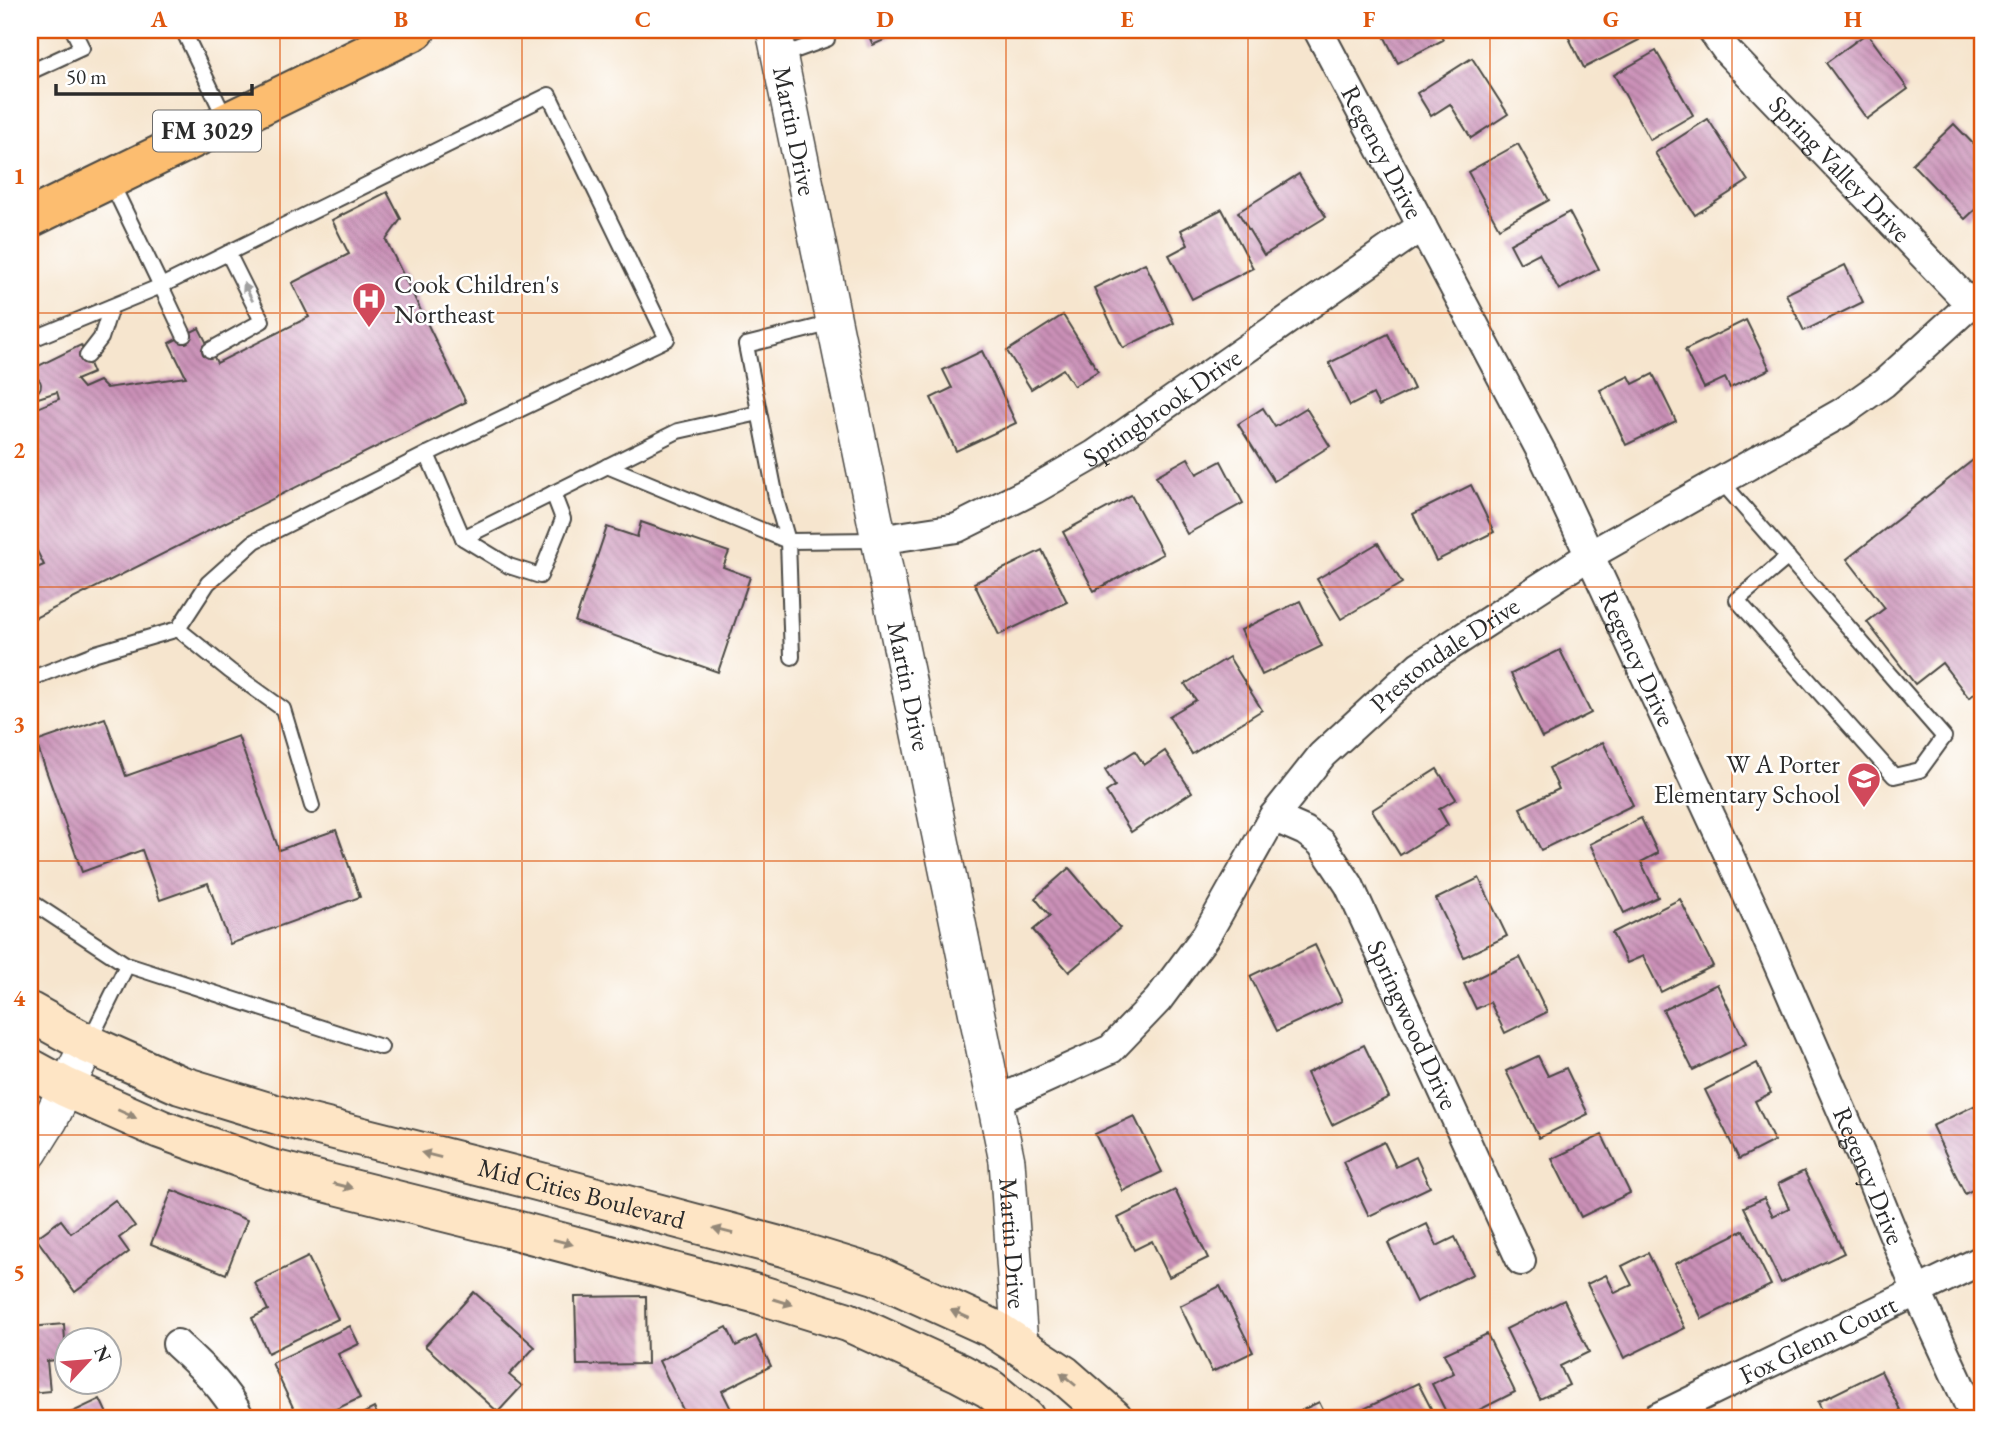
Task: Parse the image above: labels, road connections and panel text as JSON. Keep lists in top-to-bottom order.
{
  "streets": {
    "main road": ["FM 3029", "Mid Cities Boulevard"],
    "street": [
      "Martin Drive",
      "Regency Drive",
      "Spring Valley Drive",
      "Springbrook Drive",
      "Prestondale Drive",
      "Springwood Drive",
      "Fox Glenn Court"
    ]
  },
  "crossings": [
    ["Martin Drive", "Springbrook Drive"],
    ["Martin Drive", "Prestondale Drive"],
    ["Martin Drive", "Mid Cities Boulevard"],
    ["Regency Drive", "Springbrook Drive"],
    ["Regency Drive", "Prestondale Drive"],
    ["Regency Drive", "Fox Glenn Court"],
    ["Spring Valley Drive", "Prestondale Drive"],
    ["Prestondale Drive", "Springwood Drive"]
  ],
  "places": {
    "hospital": ["Cook Children's Northeast"],
    "school or university": ["W A Porter Elementary School"]
  },
  "scale_bar": "50 m",
  "north": "top right",
  "grid": {
    "columns": [
      "A",
      "B",
      "C",
      "D",
      "E",
      "F",
      "G",
      "H"
    ],
    "rows": [
      "1",
      "2",
      "3",
      "4",
      "5"
    ]
  }
}
